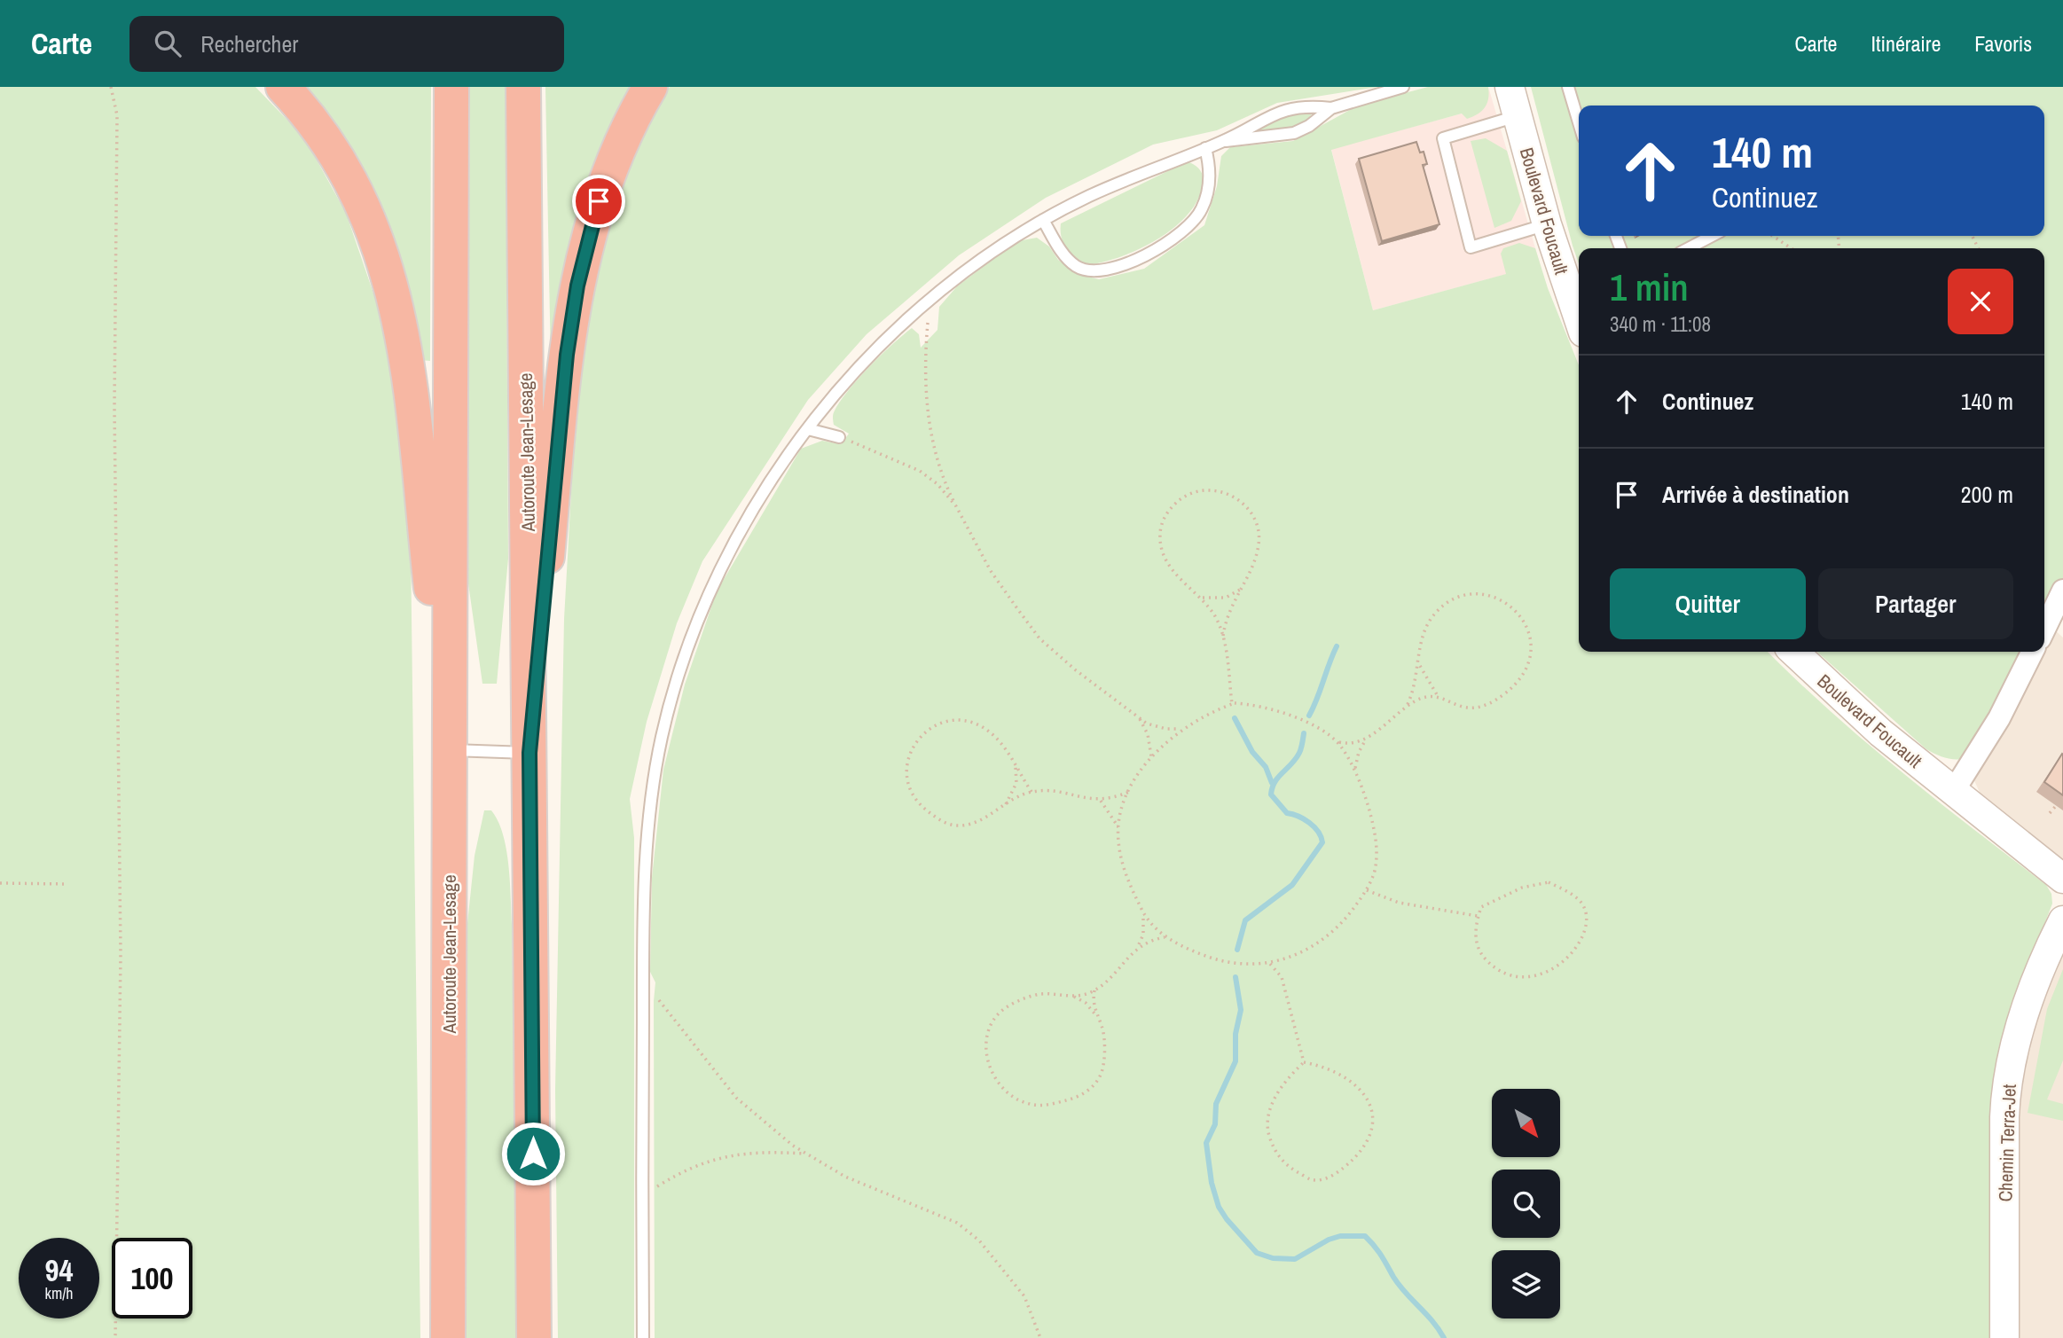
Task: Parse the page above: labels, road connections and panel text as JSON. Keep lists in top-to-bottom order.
{
  "streets": {
    "highway": ["Autoroute Jean-Lesage"],
    "street": ["Boulevard Foucault", "Chemin Terra-Jet"]
  },
  "north": "bottom right",
  "page": {
    "header": "Carte",
    "search": "Rechercher",
    "nav": ["Carte", "Itinéraire", "Favoris"],
    "turn": ["140 m", "Continuez"],
    "heading": ["1 min", "340 m · 11:08"],
    "list": [
      {
        "name": "Continuez",
        "value": "140 m"
      },
      {
        "name": "Arrivée à destination",
        "value": "200 m"
      }
    ],
    "buttons": ["Quitter", "Partager"],
    "speed": "94 km/h",
    "limit": "100"
  }
}
